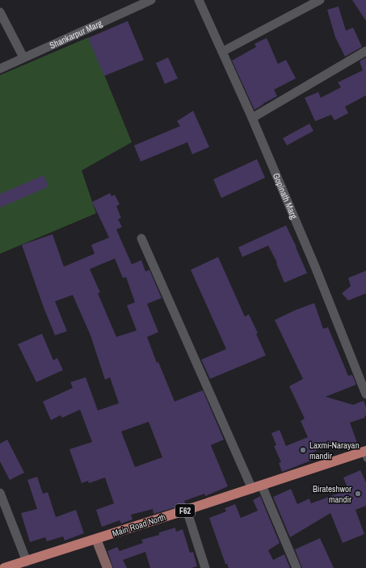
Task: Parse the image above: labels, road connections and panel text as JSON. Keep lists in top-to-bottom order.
{
  "streets": {
    "main road": ["F62", "Main Road North"],
    "street": ["Shankarpur Marg", "Gopinath Marg"]
  },
  "places": ["Laxmi-Narayan mandir", "Birateshwor mandir"]
}
